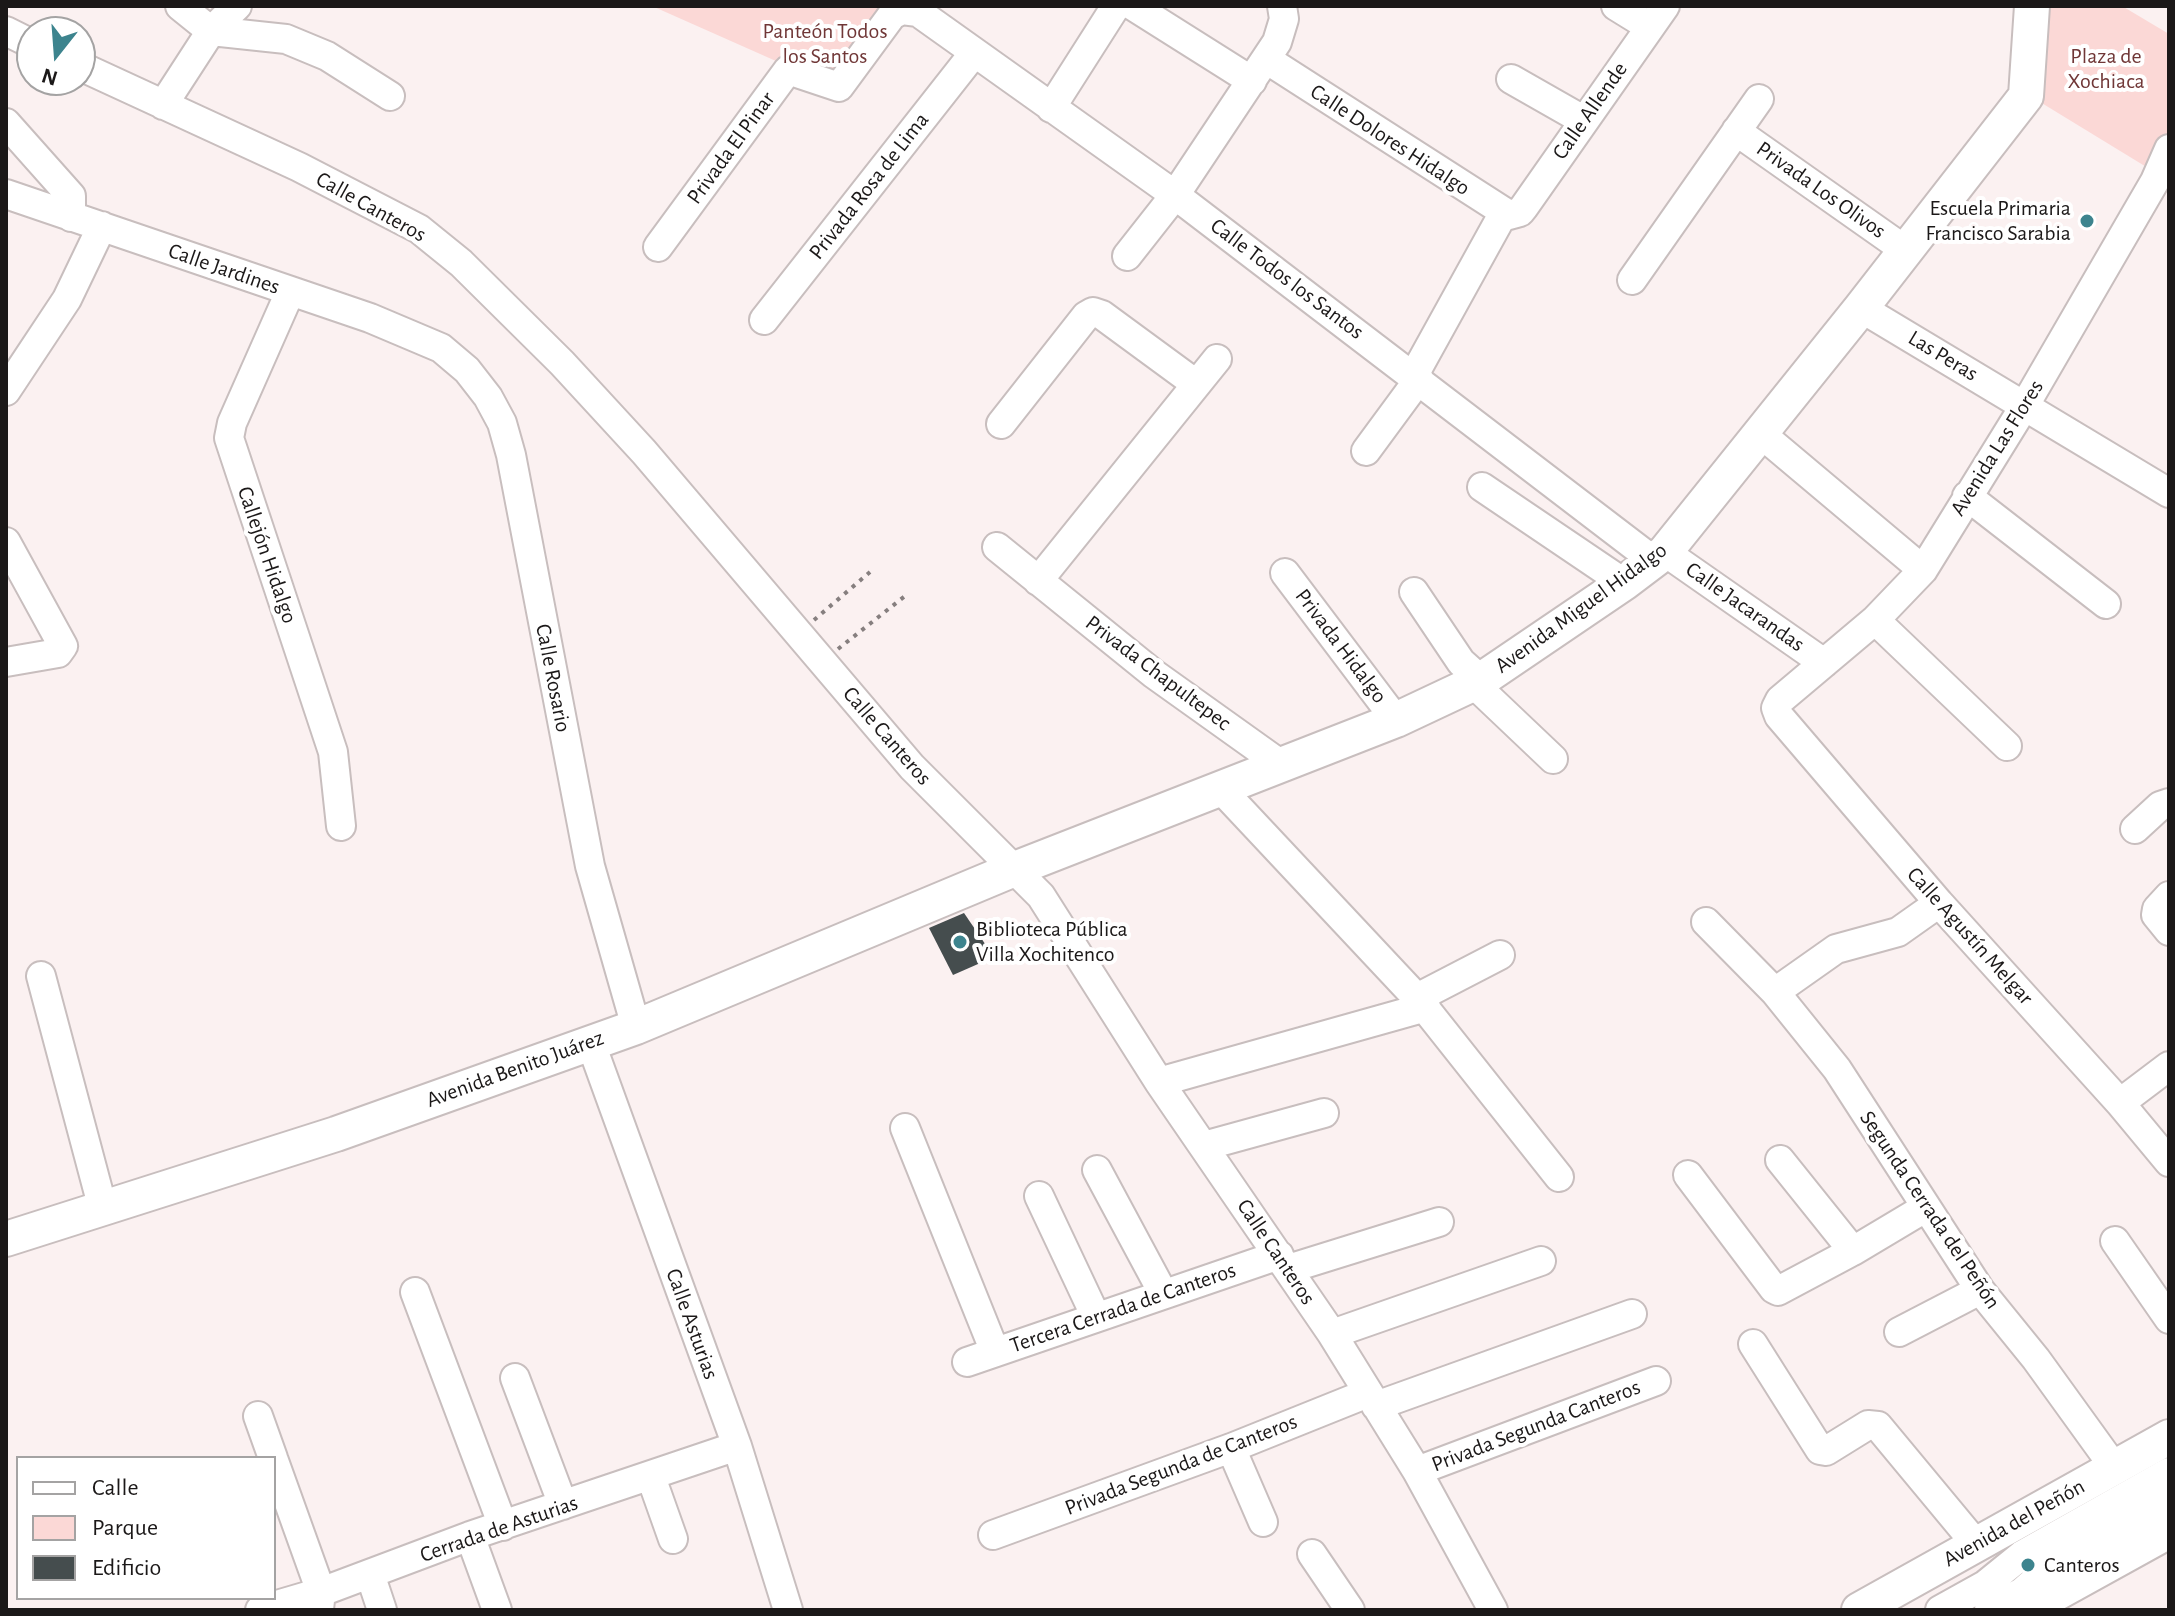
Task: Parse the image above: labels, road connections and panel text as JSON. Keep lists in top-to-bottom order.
{
  "streets": {
    "main road": ["Avenida Miguel Hidalgo", "Avenida Benito Juárez", "Avenida del Peñón"],
    "street": [
      "Calle Allende",
      "Calle Dolores Hidalgo",
      "Privada El Pinar",
      "Privada Rosa de Lima",
      "Privada Los Olivos",
      "Calle Canteros",
      "Calle Jardines",
      "Calle Todos los Santos",
      "Las Peras",
      "Avenida Las Flores",
      "Callejón Hidalgo",
      "Calle Jacarandas",
      "Privada Hidalgo",
      "Privada Chapultepec",
      "Calle Rosario",
      "Calle Agustín Melgar",
      "Segunda Cerrada del Peñón",
      "Tercera Cerrada de Canteros",
      "Calle Asturias",
      "Privada Segunda Canteros",
      "Privada Segunda de Canteros",
      "Cerrada de Asturias"
    ]
  },
  "crossings": [
    ["Calle Allende", "Calle Dolores Hidalgo"],
    ["Calle Allende", "Calle Todos los Santos"],
    ["Privada El Pinar", "Calle Todos los Santos"],
    ["Privada Rosa de Lima", "Calle Todos los Santos"],
    ["Privada Los Olivos", "Avenida Miguel Hidalgo"],
    ["Calle Canteros", "Avenida Miguel Hidalgo"],
    ["Calle Canteros", "Avenida Benito Juárez"],
    ["Calle Canteros", "Tercera Cerrada de Canteros"],
    ["Calle Canteros", "Privada Segunda Canteros"],
    ["Calle Canteros", "Privada Segunda de Canteros"],
    ["Calle Jardines", "Callejón Hidalgo"],
    ["Calle Jardines", "Calle Rosario"],
    ["Calle Todos los Santos", "Calle Jacarandas"],
    ["Calle Todos los Santos", "Avenida Miguel Hidalgo"],
    ["Las Peras", "Avenida Las Flores"],
    ["Las Peras", "Avenida Miguel Hidalgo"],
    ["Avenida Las Flores", "Calle Jacarandas"],
    ["Avenida Las Flores", "Calle Agustín Melgar"],
    ["Calle Jacarandas", "Avenida Miguel Hidalgo"],
    ["Avenida Miguel Hidalgo", "Privada Hidalgo"],
    ["Avenida Miguel Hidalgo", "Privada Chapultepec"],
    ["Avenida Miguel Hidalgo", "Avenida Benito Juárez"],
    ["Calle Rosario", "Avenida Benito Juárez"],
    ["Avenida Benito Juárez", "Calle Asturias"],
    ["Segunda Cerrada del Peñón", "Avenida del Peñón"],
    ["Calle Asturias", "Cerrada de Asturias"]
  ],
  "parks": ["Panteón Todos los Santos", "Plaza de Xochiaca"],
  "places": ["Escuela Primaria Francisco Sarabia", "Biblioteca Pública Villa Xochitenco", "Canteros"],
  "legend": ["Calle", "Parque", "Edificio"],
  "north": "bottom"
}
